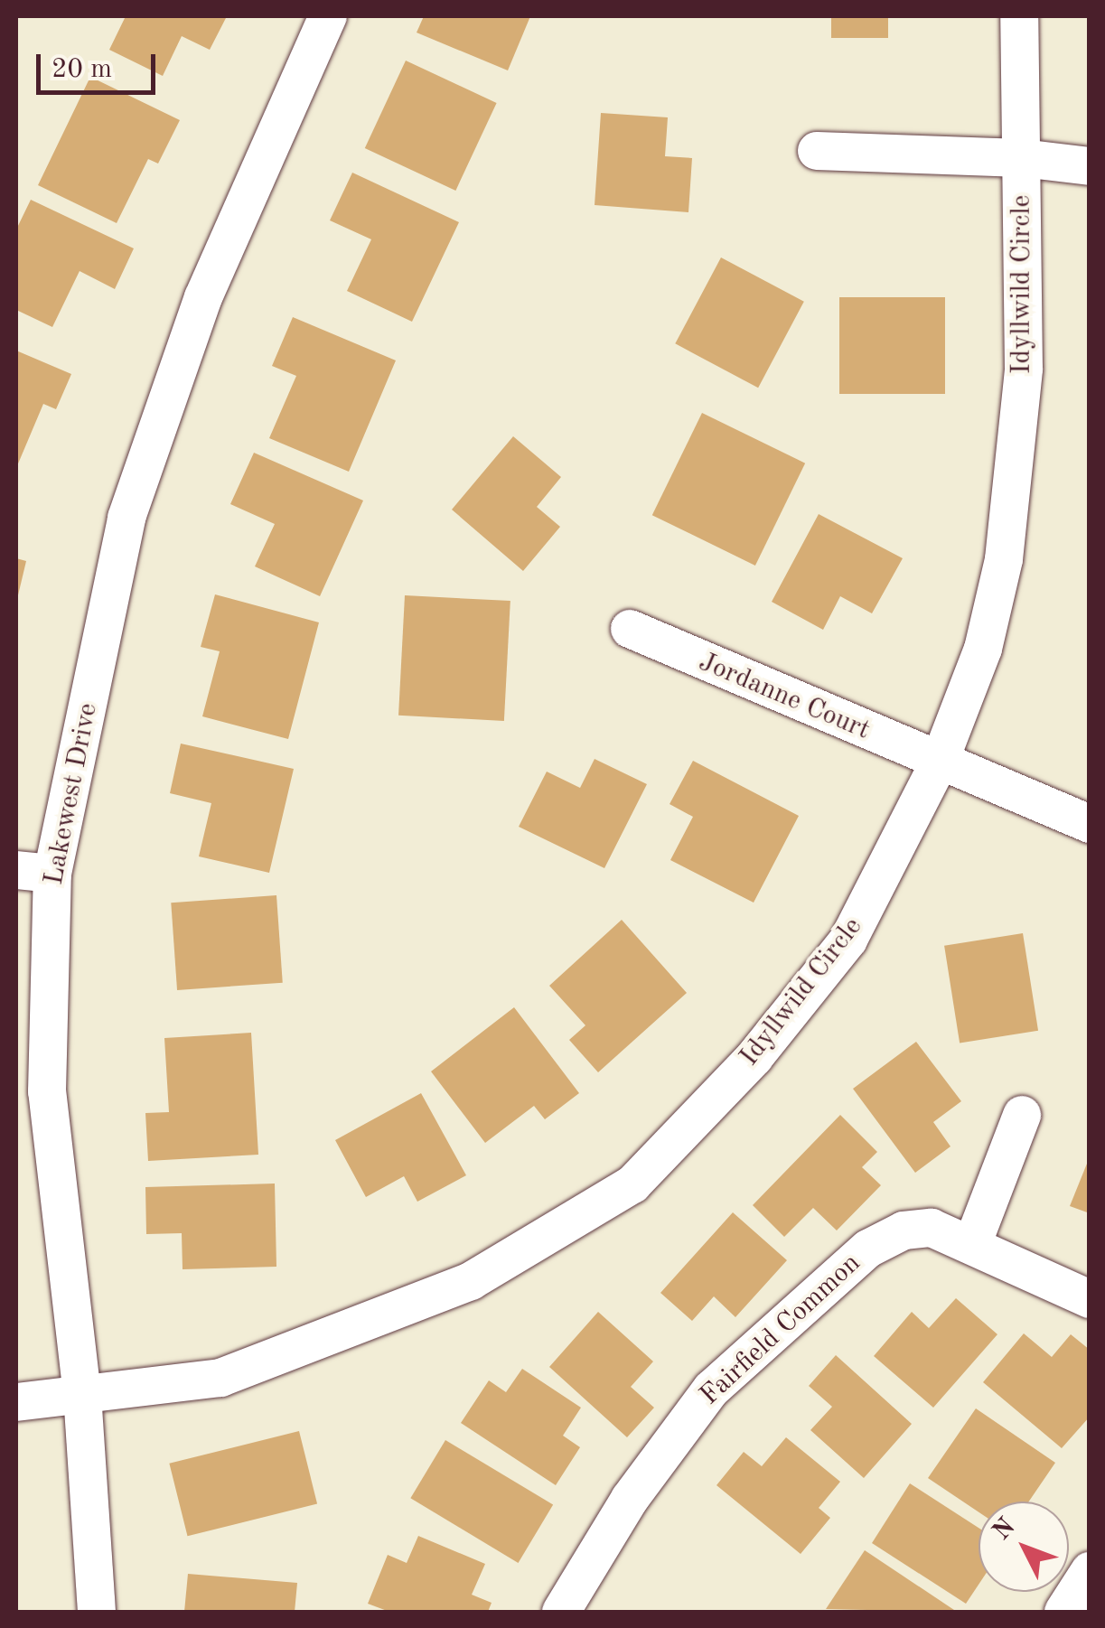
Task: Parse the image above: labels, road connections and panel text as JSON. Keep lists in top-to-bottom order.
{
  "streets": {
    "street": [
      "Idyllwild Circle",
      "Jordanne Court",
      "Lakewest Drive",
      "Fairfield Common"
    ]
  },
  "crossings": [
    ["Idyllwild Circle", "Jordanne Court"],
    ["Idyllwild Circle", "Lakewest Drive"]
  ],
  "scale_bar": "20 m",
  "north": "top left"
}
